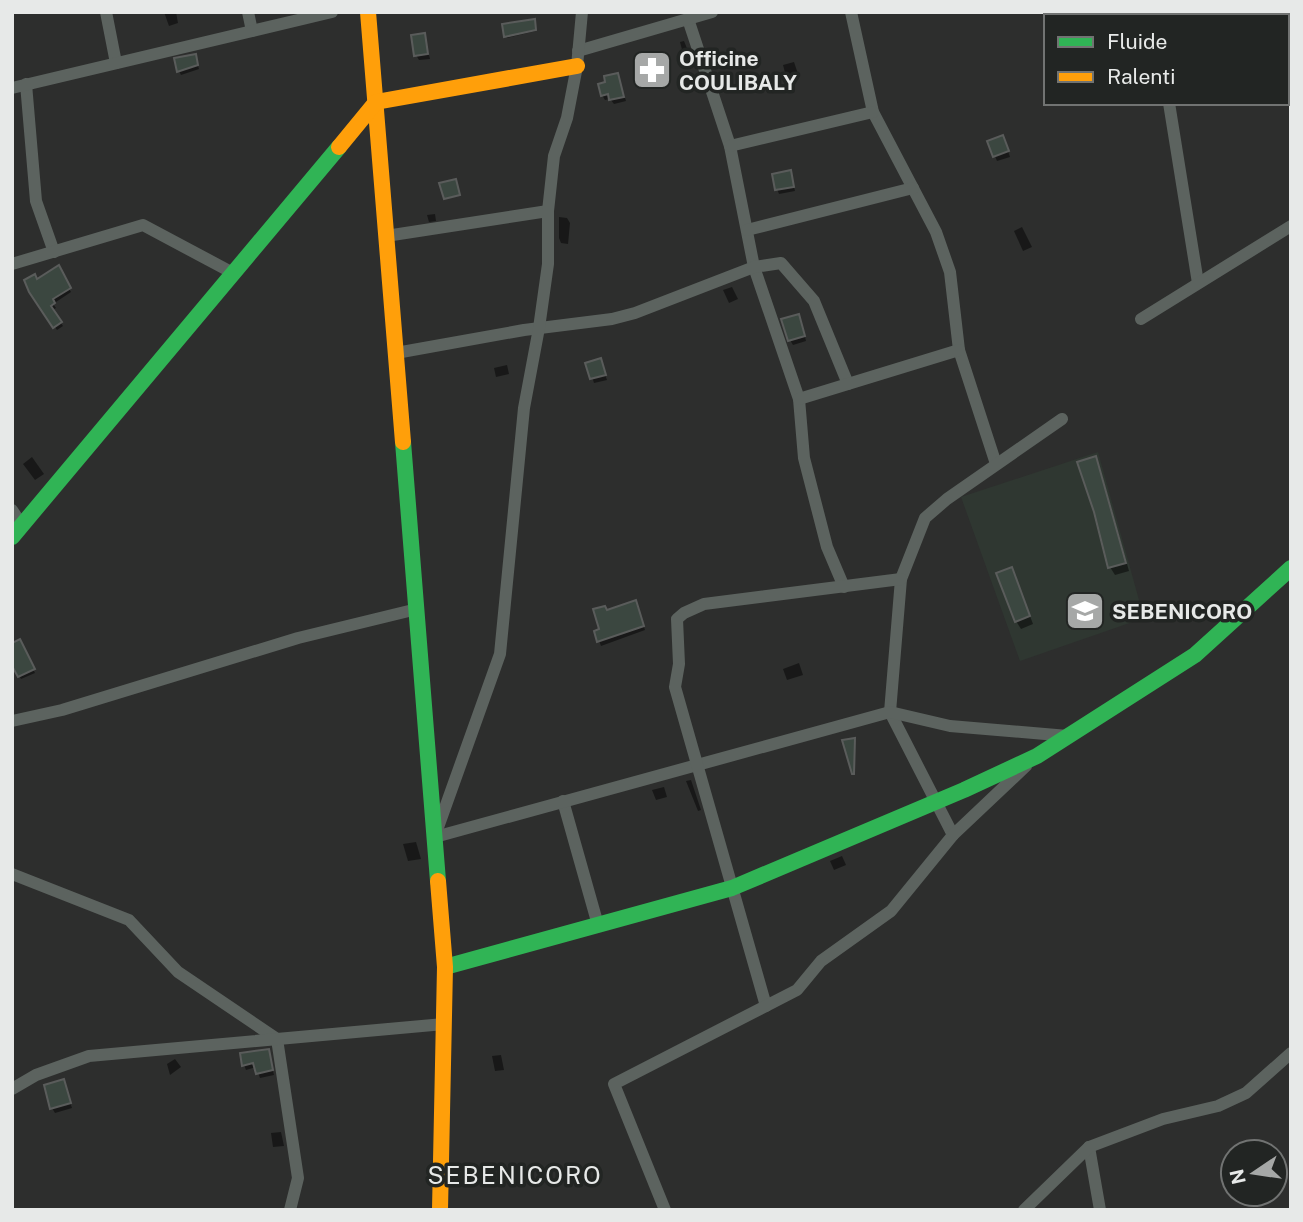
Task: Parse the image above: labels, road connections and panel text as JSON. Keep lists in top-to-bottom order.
{
  "districts": ["SEBENICORO"],
  "places": {
    "pharmacy": ["Officine COULIBALY"],
    "school or university": ["SEBENICORO"]
  },
  "legend": ["Fluide", "Ralenti"],
  "north": "left"
}
